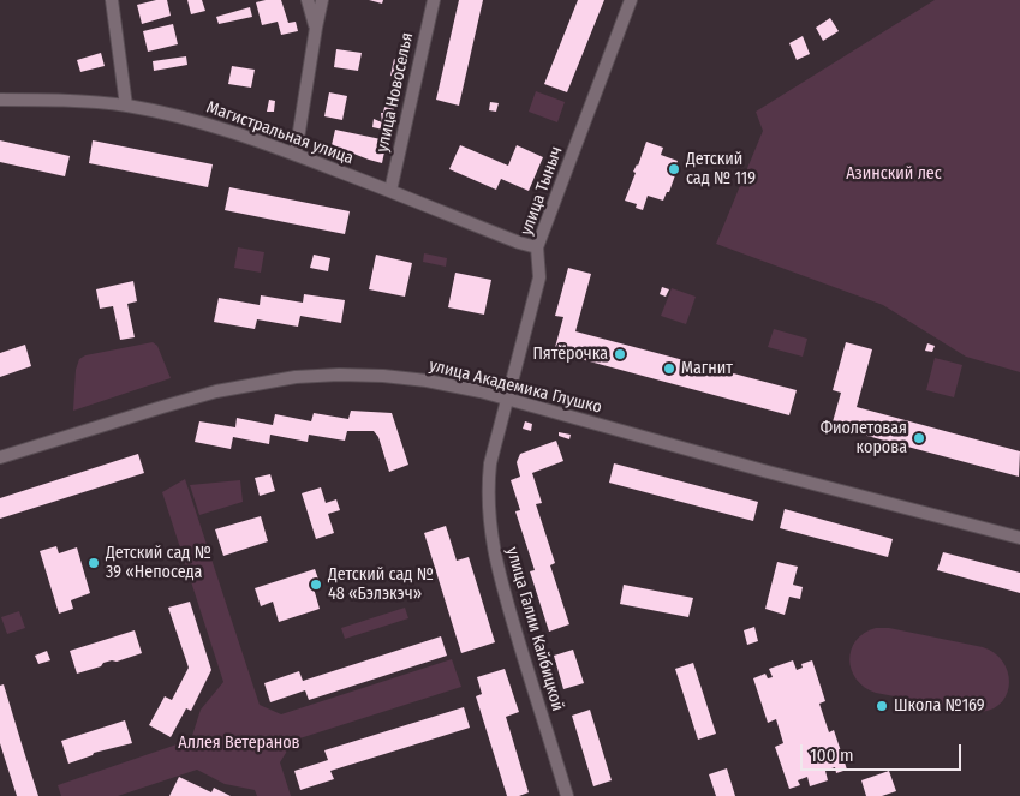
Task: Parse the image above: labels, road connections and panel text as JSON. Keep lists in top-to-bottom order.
{
  "streets": {
    "street": [
      "улица Новоселья",
      "Магистральная улица",
      "улица Тыныч",
      "улица Академика Глушко",
      "улица Галии Кайбицкой"
    ]
  },
  "crossings": [
    ["улица Новоселья", "Магистральная улица"],
    ["Магистральная улица", "улица Тыныч"],
    ["улица Тыныч", "улица Академика Глушко"],
    ["улица Тыныч", "улица Галии Кайбицкой"],
    ["улица Академика Глушко", "улица Галии Кайбицкой"]
  ],
  "parks": ["Азинский лес", "Аллея Ветеранов"],
  "places": [
    "Детский сад № 119",
    "Пятёрочка",
    "Магнит",
    "Фиолетовая корова",
    "Детский сад № 39 «Непоседа",
    "Детский сад № 48 «Бэлэкэч»",
    "Школа №169"
  ],
  "scale_bar": "100 m"
}
